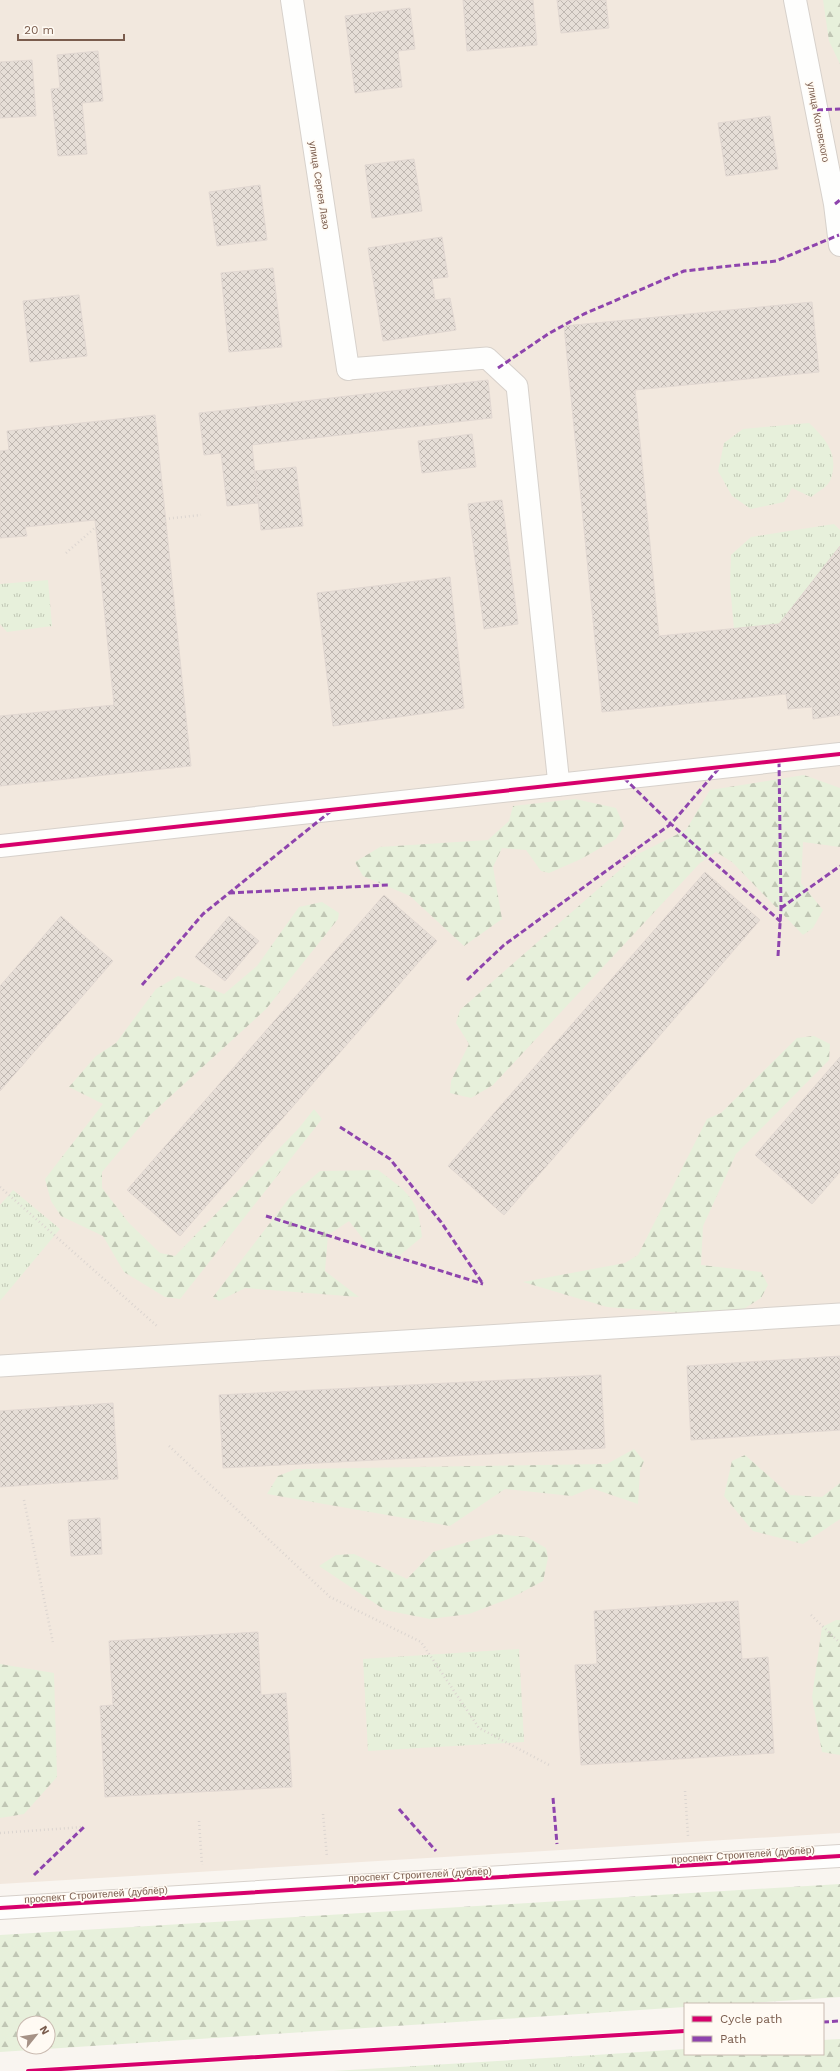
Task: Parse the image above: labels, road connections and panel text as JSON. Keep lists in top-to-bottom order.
{
  "streets": {
    "street": ["улица Котовского", "улица Сергея Лазо", "проспект Строителей (дублёр)"]
  },
  "legend": ["Cycle path", "Path"],
  "scale_bar": "20 m",
  "north": "top right"
}
